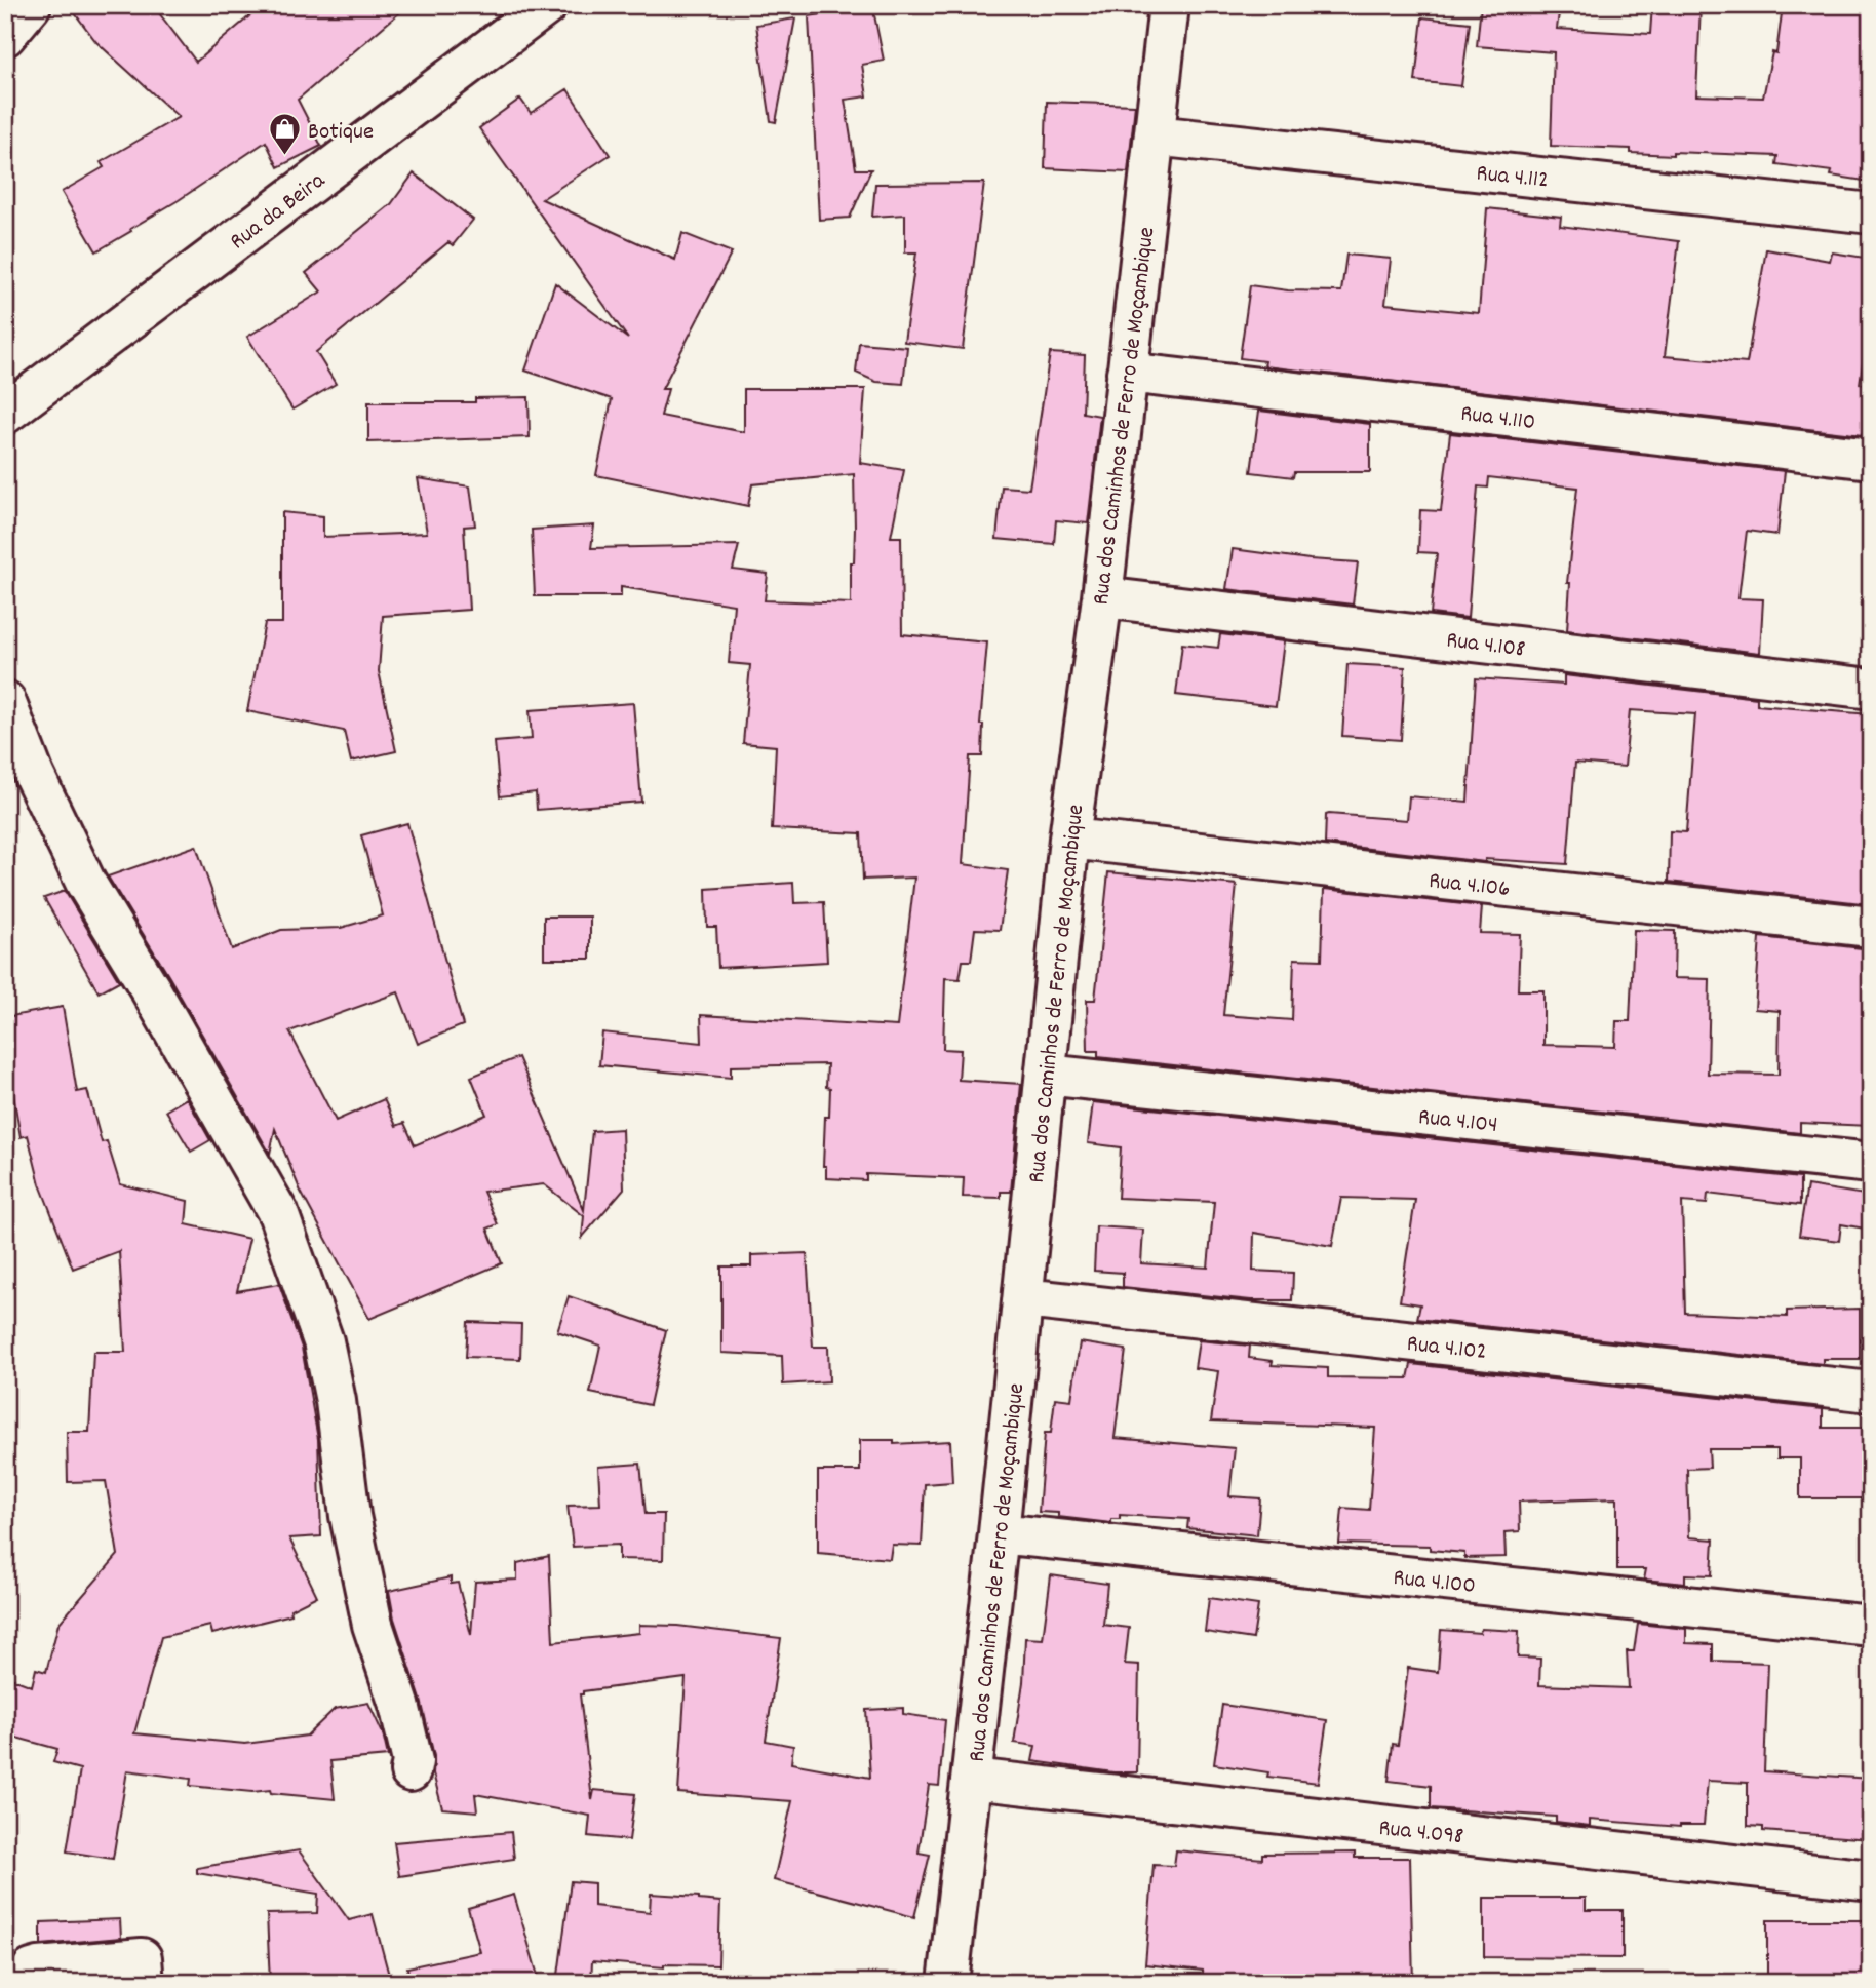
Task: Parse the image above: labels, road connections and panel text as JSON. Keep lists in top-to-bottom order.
{
  "streets": {
    "street": [
      "Rua 4.112",
      "Rua da Beira",
      "Rua dos Caminhos de Ferro de Moçambique",
      "Rua 4.110",
      "Rua 4.108",
      "Rua 4.106",
      "Rua 4.104",
      "Rua 4.102",
      "Rua 4.100",
      "Rua 4.098"
    ]
  },
  "crossings": [
    ["Rua 4.112", "Rua dos Caminhos de Ferro de Moçambique"],
    ["Rua dos Caminhos de Ferro de Moçambique", "Rua 4.110"],
    ["Rua dos Caminhos de Ferro de Moçambique", "Rua 4.108"],
    ["Rua dos Caminhos de Ferro de Moçambique", "Rua 4.106"],
    ["Rua dos Caminhos de Ferro de Moçambique", "Rua 4.104"],
    ["Rua dos Caminhos de Ferro de Moçambique", "Rua 4.102"],
    ["Rua dos Caminhos de Ferro de Moçambique", "Rua 4.100"],
    ["Rua dos Caminhos de Ferro de Moçambique", "Rua 4.098"]
  ],
  "places": {
    "shop": ["Botique"]
  }
}
